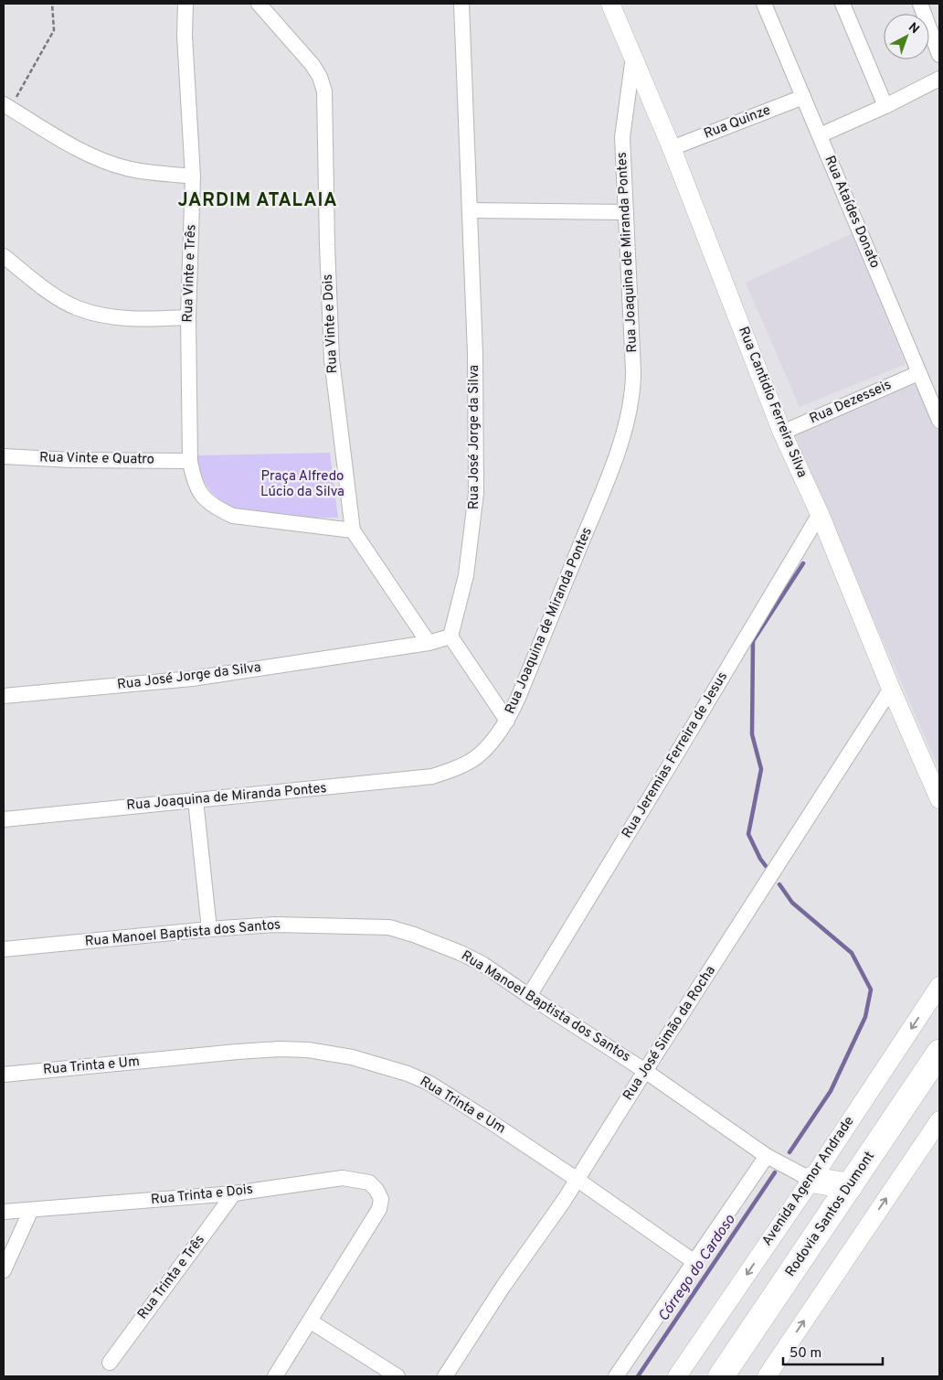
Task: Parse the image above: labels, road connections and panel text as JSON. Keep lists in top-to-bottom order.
{
  "streets": {
    "highway": ["Rodovia Santos Dumont"],
    "street": [
      "Rua Quinze",
      "Rua Ataídes Donato",
      "Rua Joaquina de Miranda Pontes",
      "Rua Vinte e Três",
      "Rua Vinte e Dois",
      "Rua Cantidio Ferreira Silva",
      "Rua Dezesseis",
      "Rua José Jorge da Silva",
      "Rua Vinte e Quatro",
      "Rua Jeremias Ferreira de Jesus",
      "Rua Manoel Baptista dos Santos",
      "Rua José Simão da Rocha",
      "Rua Trinta e Um",
      "Avenida Agenor Andrade",
      "Rua Trinta e Dois",
      "Rua Trinta e Três"
    ]
  },
  "crossings": [
    ["Rua Quinze", "Rua Ataídes Donato"],
    ["Rua Quinze", "Rua Cantidio Ferreira Silva"],
    ["Rua Ataídes Donato", "Rua Dezesseis"],
    ["Rua Joaquina de Miranda Pontes", "Rua Cantidio Ferreira Silva"],
    ["Rua Vinte e Três", "Rua Vinte e Quatro"],
    ["Rua Vinte e Dois", "Rua José Jorge da Silva"],
    ["Rua Cantidio Ferreira Silva", "Rua Dezesseis"],
    ["Rua Cantidio Ferreira Silva", "Rua Jeremias Ferreira de Jesus"],
    ["Rua Cantidio Ferreira Silva", "Rua José Simão da Rocha"],
    ["Rua Jeremias Ferreira de Jesus", "Rua Manoel Baptista dos Santos"],
    ["Rua Manoel Baptista dos Santos", "Rua José Simão da Rocha"],
    ["Rua Manoel Baptista dos Santos", "Avenida Agenor Andrade"],
    ["Rua José Simão da Rocha", "Rua Trinta e Um"],
    ["Rua Trinta e Dois", "Rua Trinta e Três"]
  ],
  "districts": ["JARDIM ATALAIA"],
  "water": ["Córrego do Cardoso"],
  "parks": ["Praça Alfredo Lúcio da Silva"],
  "scale_bar": "50 m",
  "north": "top right"
}
